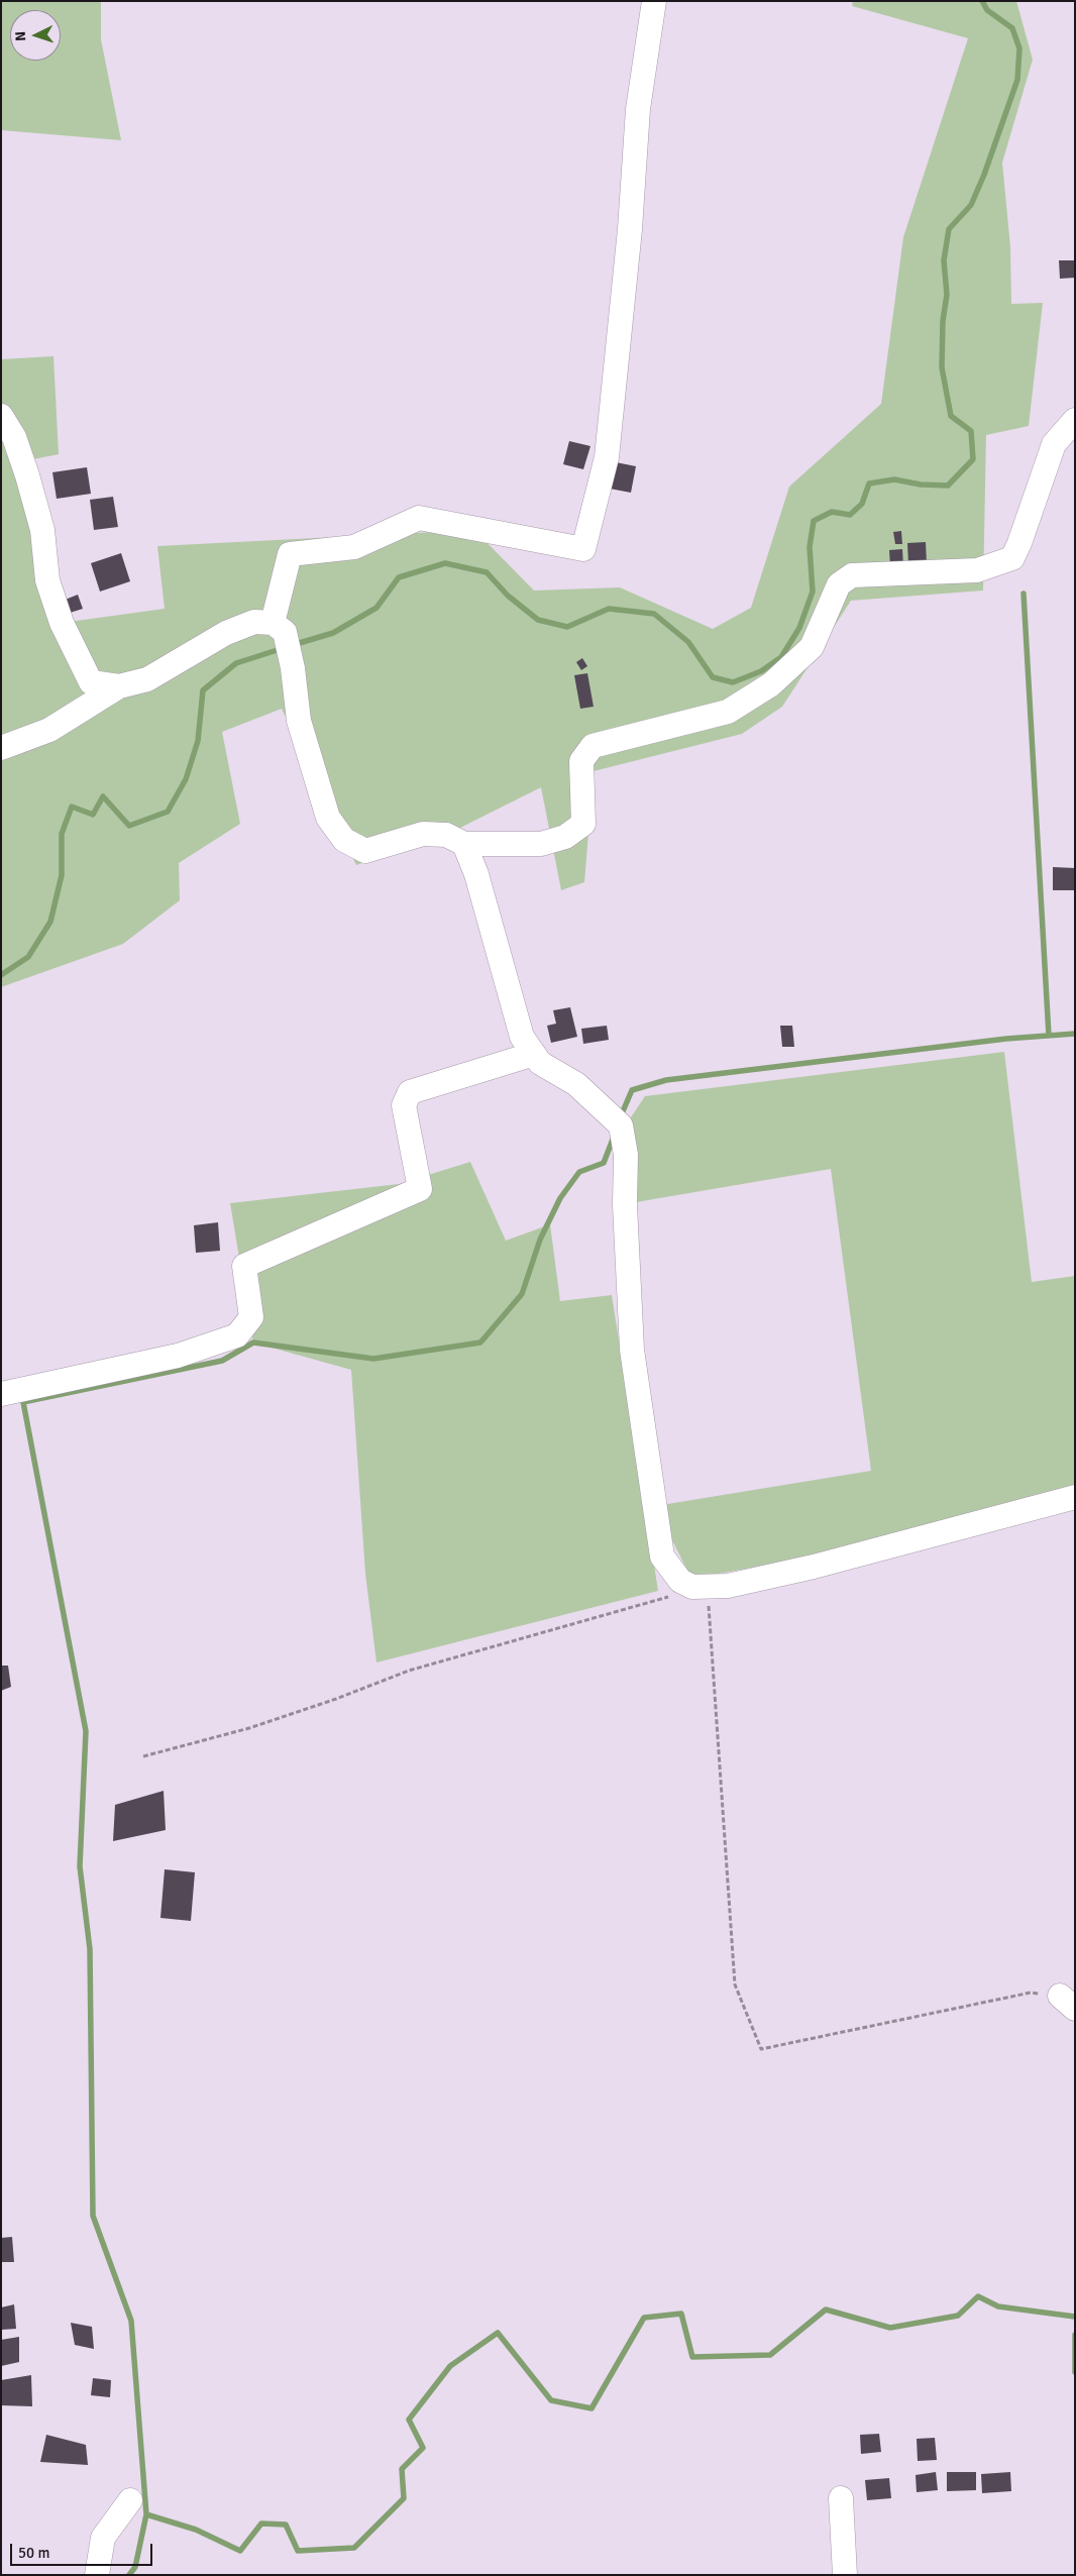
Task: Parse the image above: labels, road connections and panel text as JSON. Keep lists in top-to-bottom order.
{
  "scale_bar": "50 m",
  "north": "left"
}
